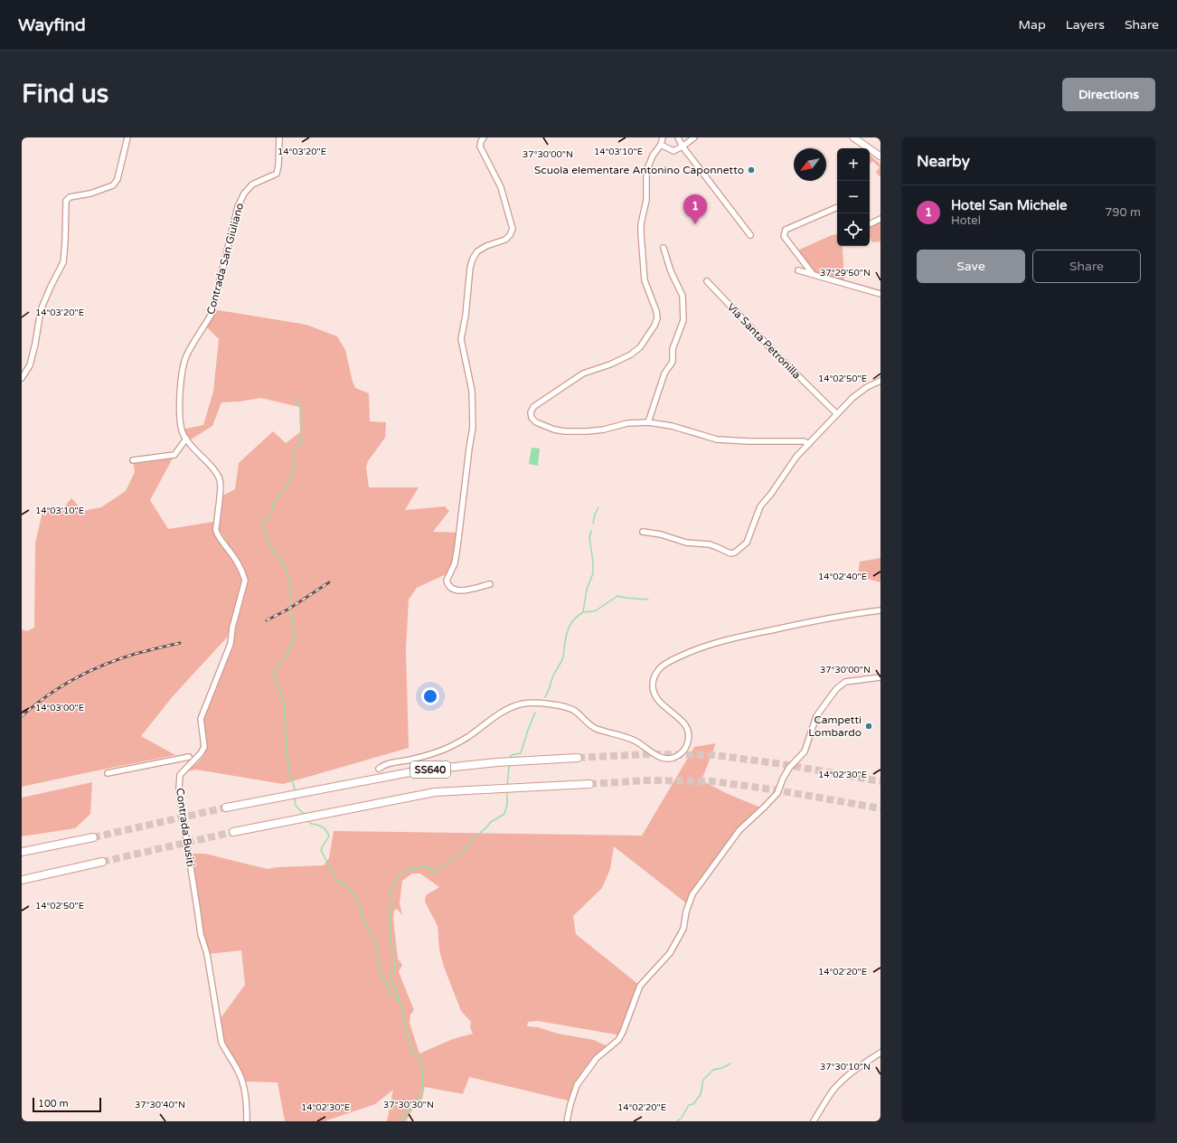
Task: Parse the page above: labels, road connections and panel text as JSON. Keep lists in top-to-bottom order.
{
  "streets": {
    "highway": ["SS640"],
    "street": ["Contrada San Giuliano", "Via Santa Petronilla", "Contrada Busiti"]
  },
  "crossings": [
    ["Contrada San Giuliano", "Contrada Busiti"]
  ],
  "places": ["Scuola elementare Antonino Caponnetto", "Campetti Lombardo"],
  "scale_bar": "100 m",
  "north": "bottom left",
  "page": {
    "header": "Wayfind",
    "nav": ["Map", "Layers", "Share"],
    "buttons": [
      "Directions",
      ["Save", "Share"]
    ],
    "title": "Find us",
    "heading": "Nearby",
    "map_buttons": ["+", "−"],
    "list": [
      {
        "mark": "1",
        "name": "Hotel San Michele",
        "note": "Hotel",
        "value": "790 m"
      }
    ],
    "pins": "1",
    "scale": "100 m"
  },
  "coordinates": [
    "14°03'20\"E",
    "14°03'10\"E",
    "37°30'00\"N",
    "37°29'50\"N",
    "14°02'50\"E",
    "14°02'40\"E",
    "14°03'00\"E",
    "14°02'30\"E",
    "14°02'20\"E",
    "37°30'10\"N",
    "37°30'40\"N",
    "37°30'30\"N"
  ]
}
